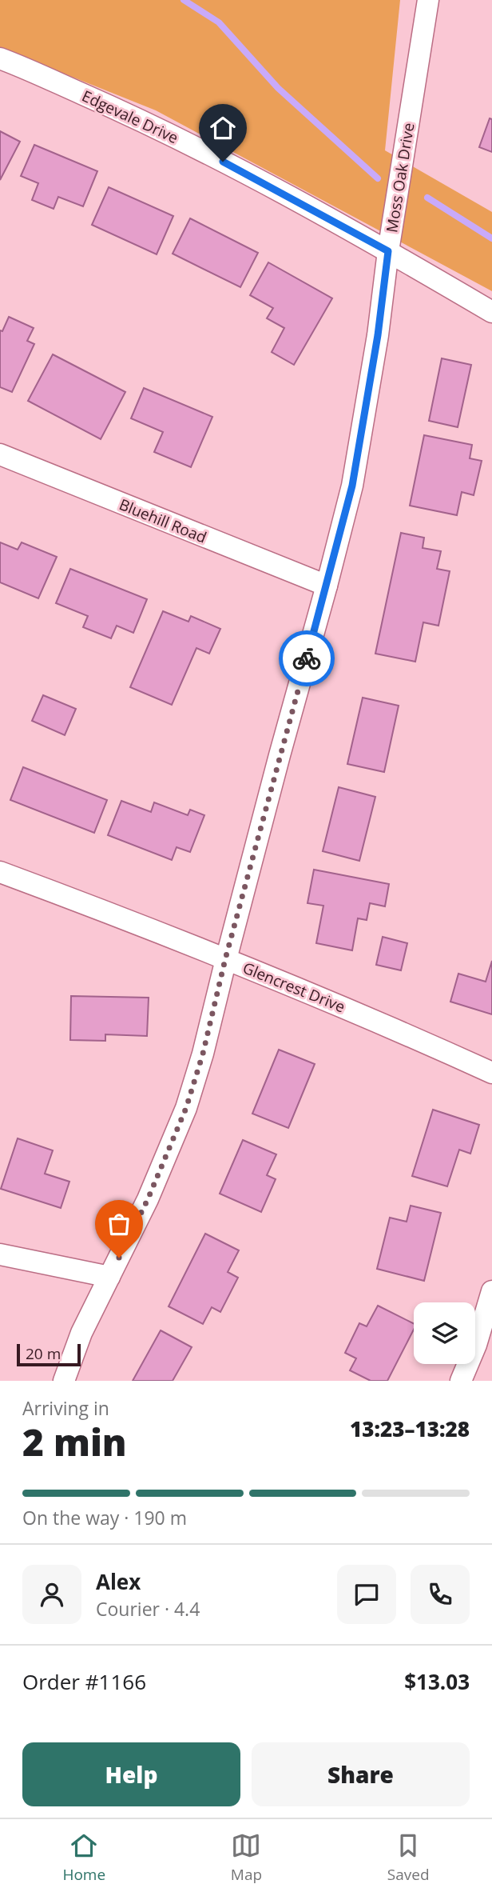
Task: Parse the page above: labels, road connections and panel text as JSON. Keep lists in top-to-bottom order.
{
  "streets": {
    "street": [
      "Edgevale Drive",
      "Moss Oak Drive",
      "Bluehill Road",
      "Glencrest Drive"
    ]
  },
  "crossings": [
    ["Edgevale Drive", "Moss Oak Drive"],
    ["Moss Oak Drive", "Bluehill Road"],
    ["Moss Oak Drive", "Glencrest Drive"]
  ],
  "scale_bar": "20 m",
  "page": {
    "scale": "20 m",
    "heading": ["2 min", "Arriving in", "13:23–13:28"],
    "panel": [
      "Alex",
      "Courier · 4.4",
      "Order #1166",
      "$13.03"
    ],
    "bar": "On the way · 190 m",
    "buttons": ["Help", "Share"],
    "tabs": ["Home", "Map", "Saved"]
  }
}
